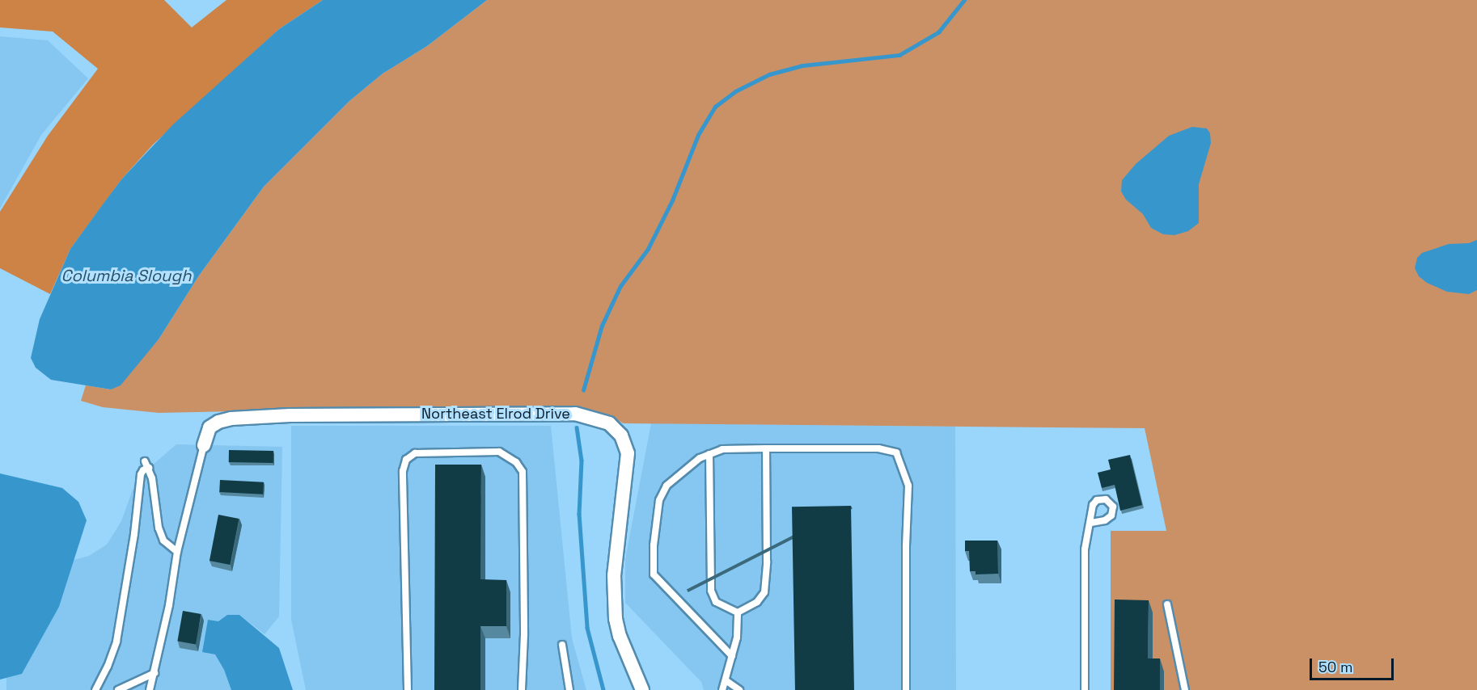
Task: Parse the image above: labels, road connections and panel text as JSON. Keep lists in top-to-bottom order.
{
  "streets": {
    "street": ["Northeast Elrod Drive"]
  },
  "water": ["Columbia Slough"],
  "scale_bar": "50 m"
}
